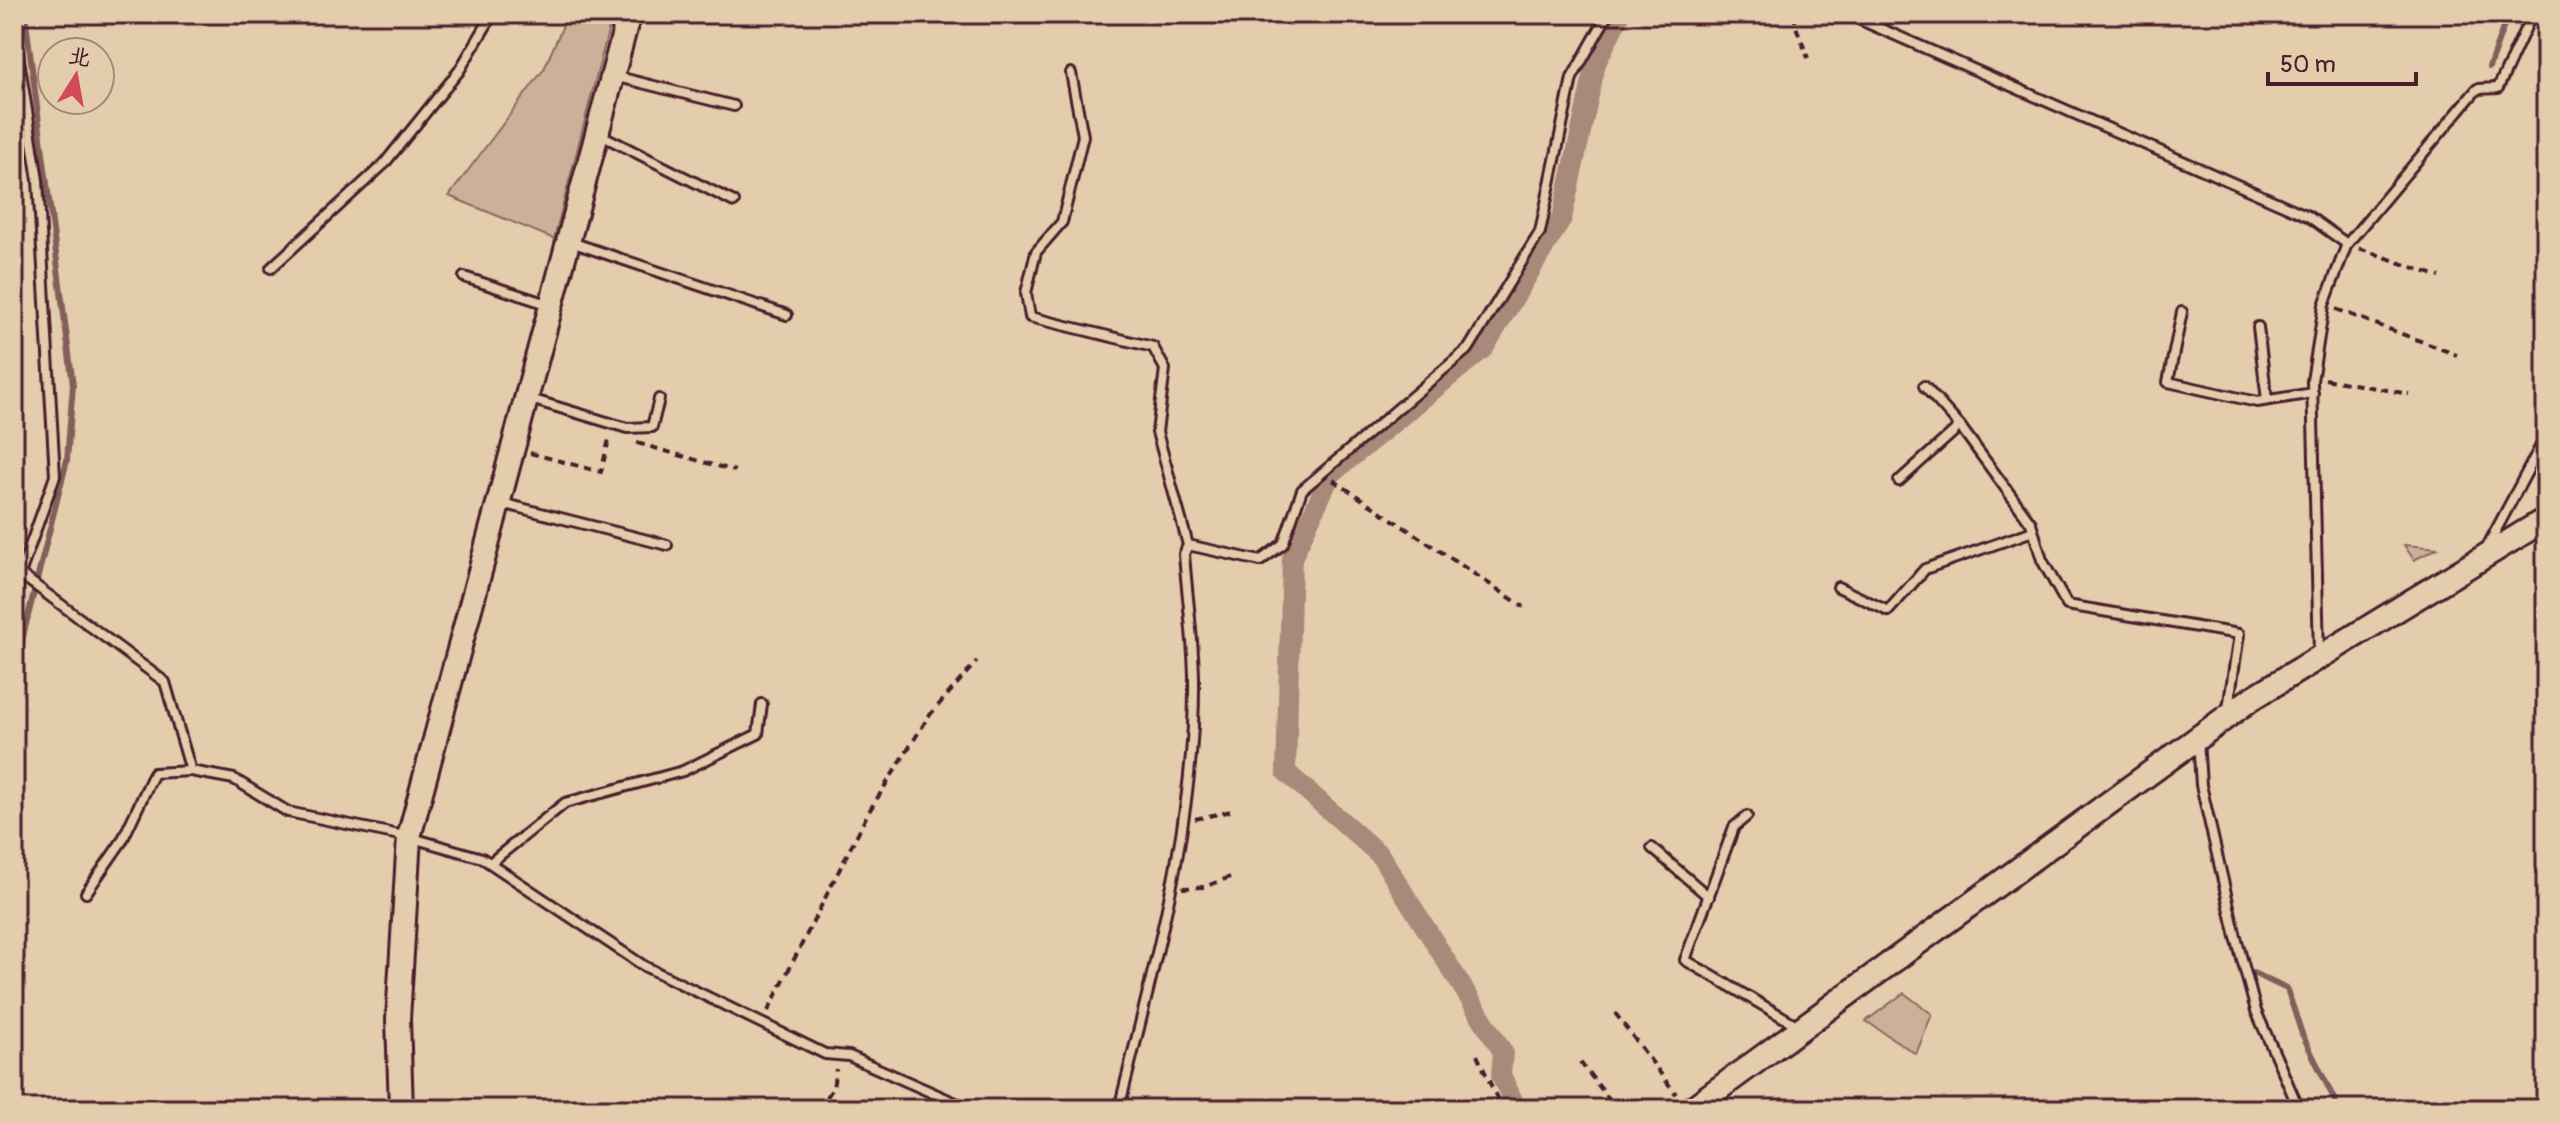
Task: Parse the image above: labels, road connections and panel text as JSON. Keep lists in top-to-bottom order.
{
  "scale_bar": "50 m",
  "north": "top"
}
